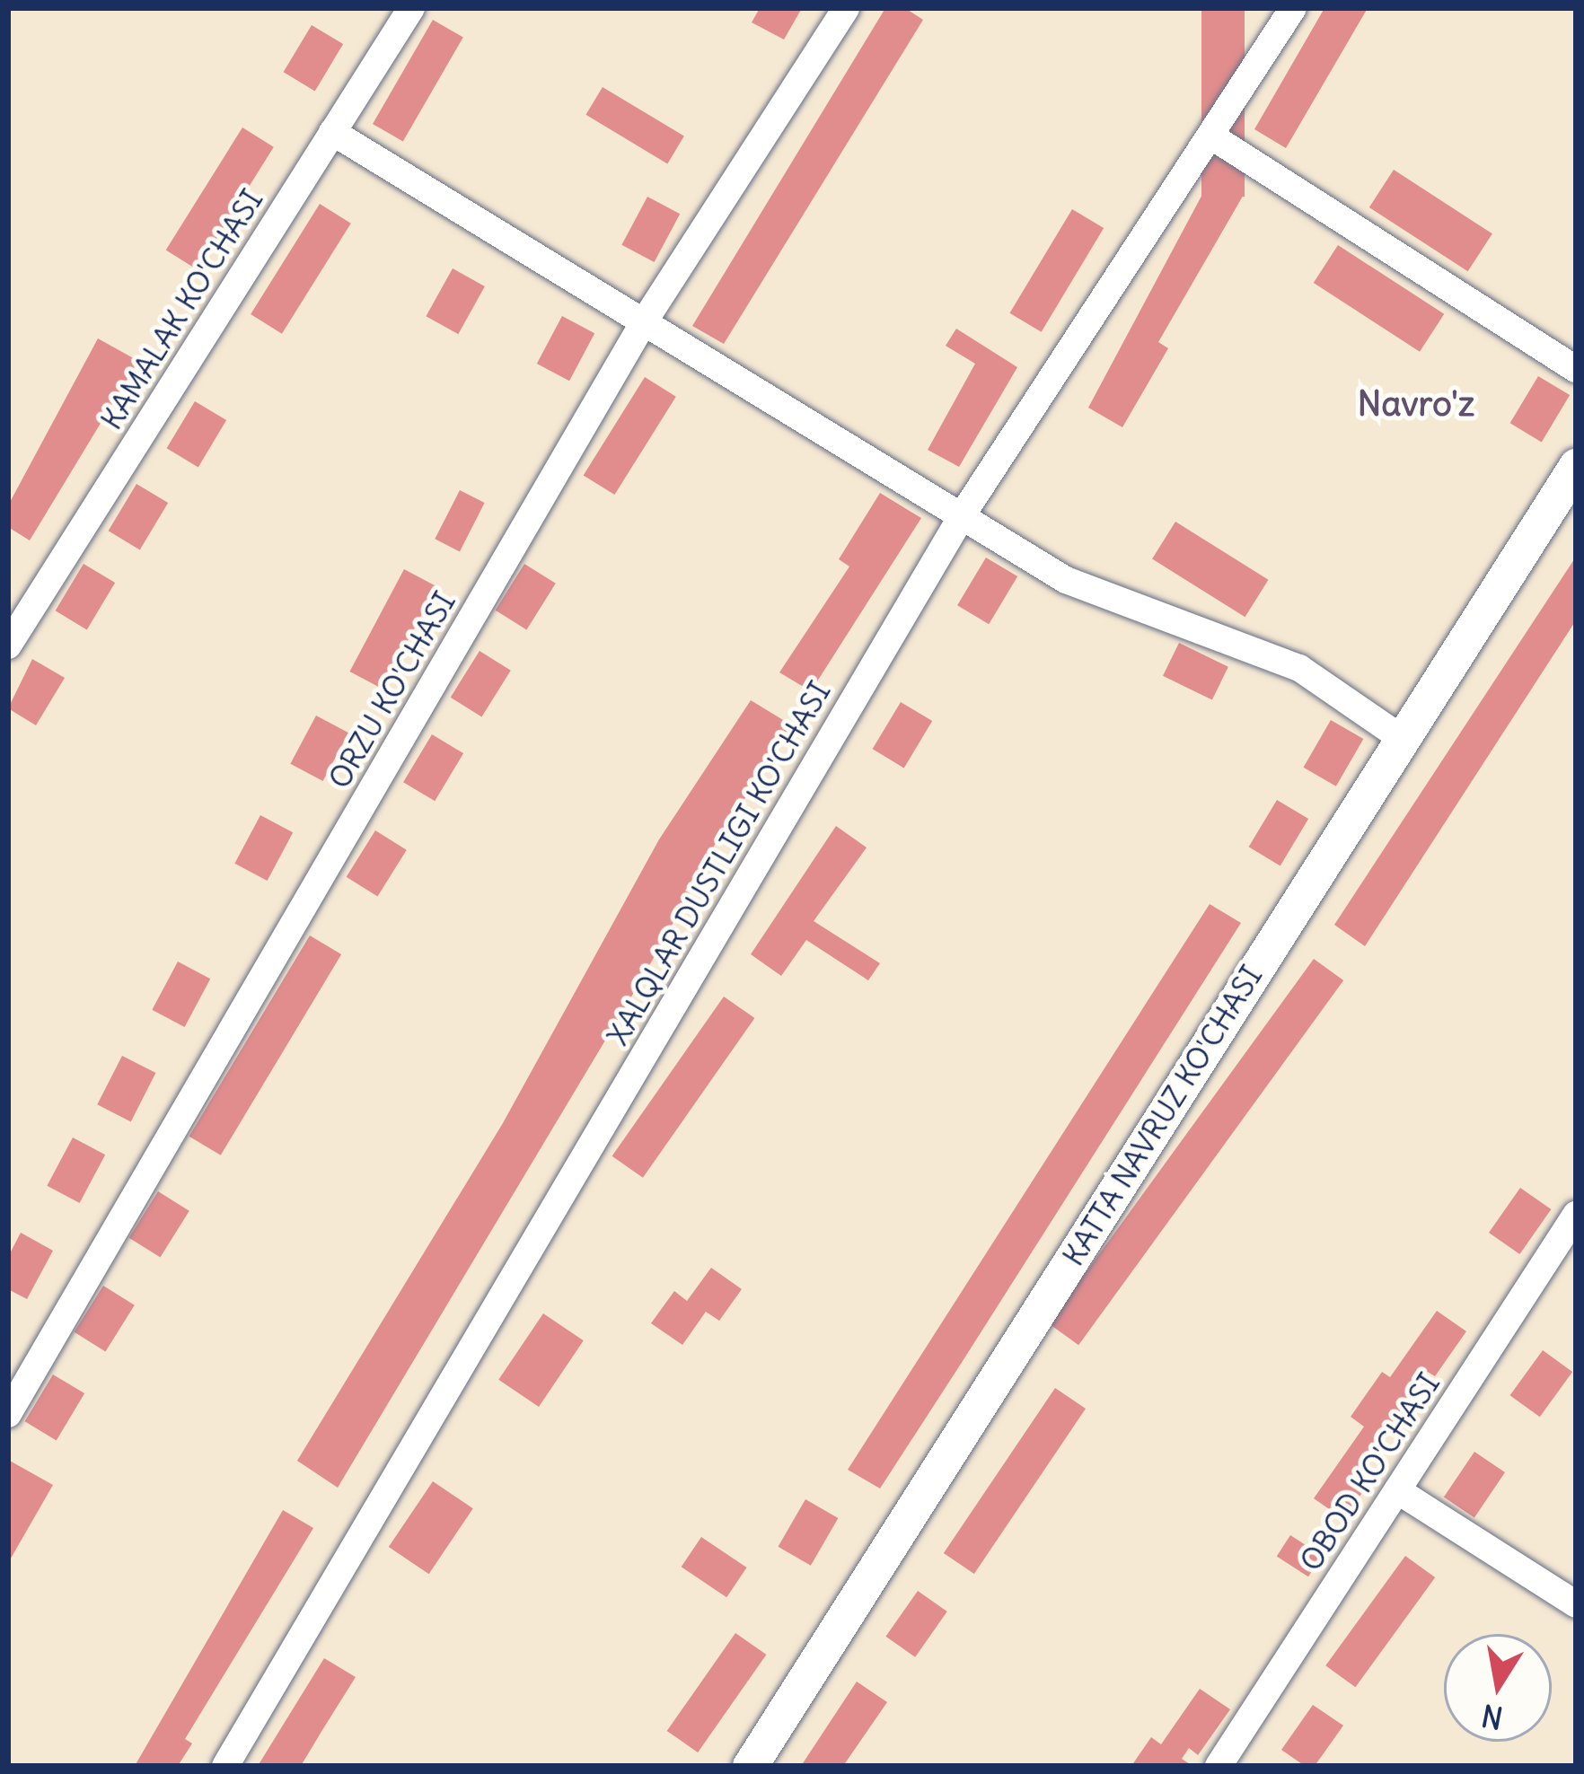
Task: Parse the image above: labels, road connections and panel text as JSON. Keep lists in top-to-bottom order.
{
  "streets": {
    "street": [
      "KAMALAK KO'CHASI",
      "ORZU KO'CHASI",
      "XALQLAR DUSTLIGI KO'CHASI",
      "KATTA NAVRUZ KO'CHASI",
      "OBOD KO'CHASI"
    ]
  },
  "districts": ["Navro'z"],
  "north": "bottom"
}
